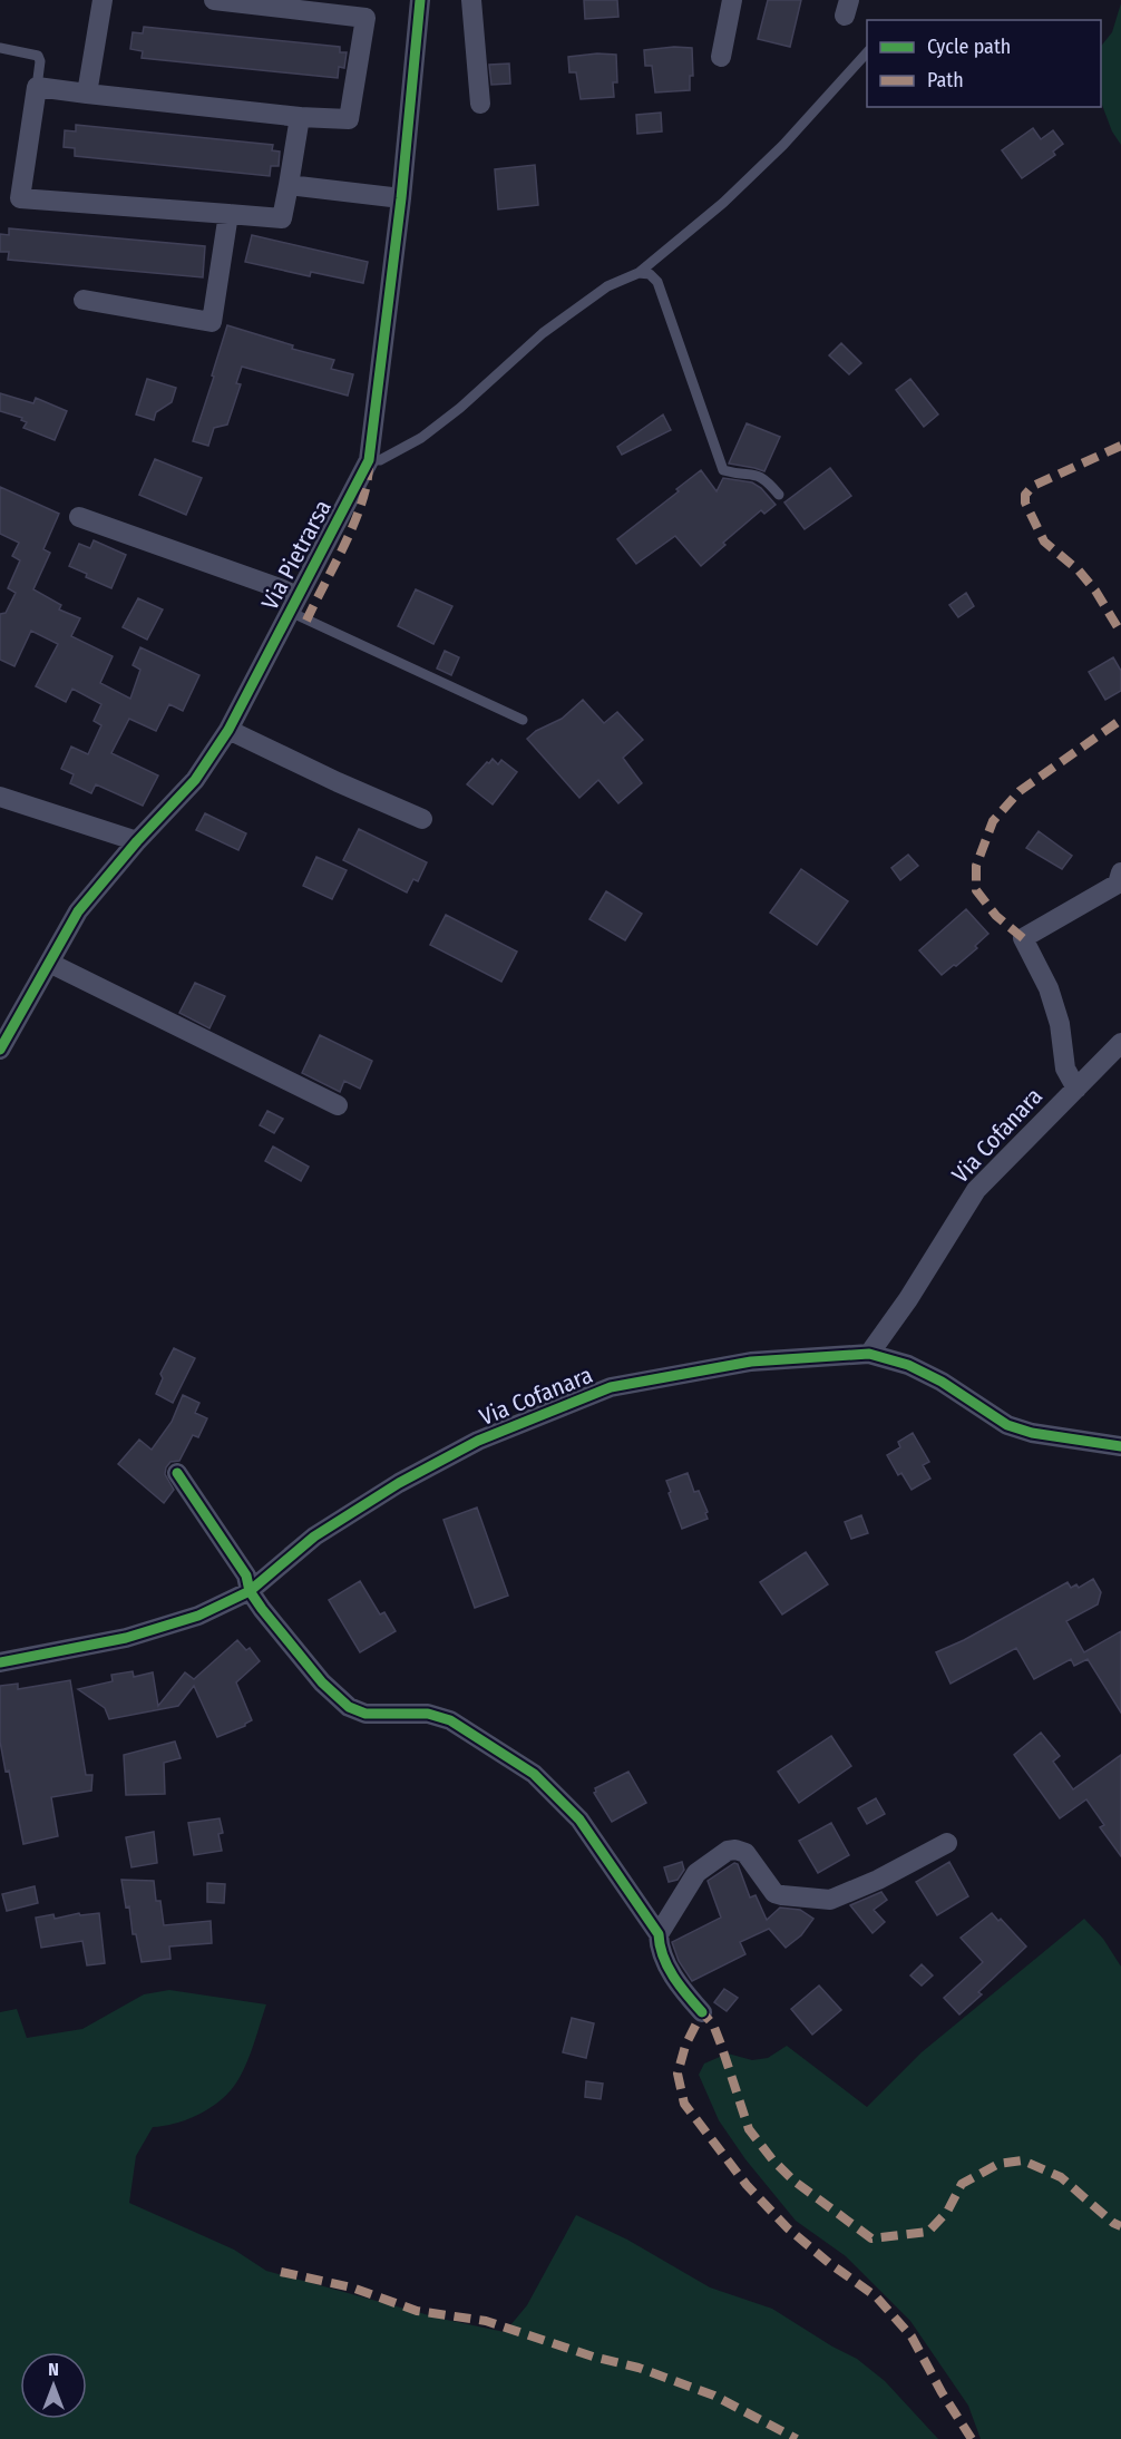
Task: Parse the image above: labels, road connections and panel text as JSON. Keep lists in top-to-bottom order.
{
  "streets": {
    "street": ["Via Pietrarsa", "Via Cofanara"]
  },
  "legend": ["Cycle path", "Path"],
  "north": "top"
}
